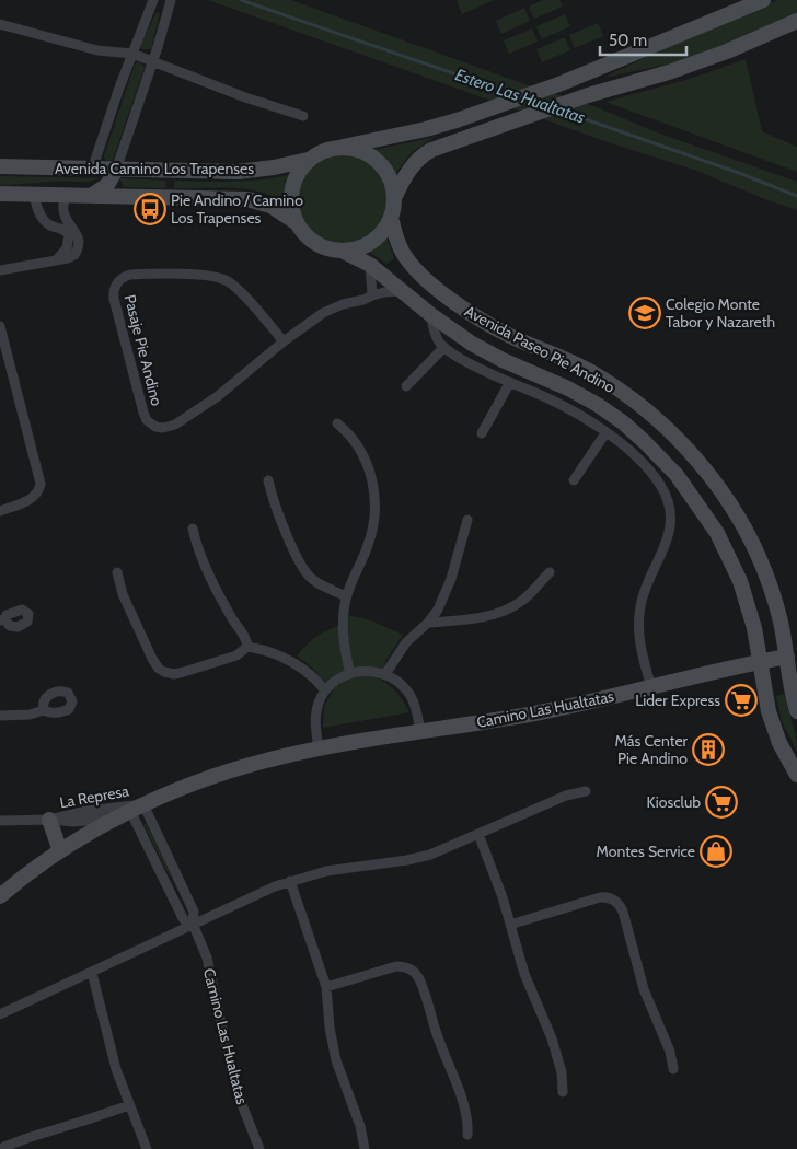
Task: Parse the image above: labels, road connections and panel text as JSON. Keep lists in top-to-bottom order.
{
  "streets": {
    "street": [
      "Avenida Camino Los Trapenses",
      "Avenida Paseo Pie Andino",
      "Pasaje Pie Andino",
      "Camino Las Hualtatas",
      "La Represa"
    ]
  },
  "crossings": [
    ["Avenida Camino Los Trapenses", "Avenida Paseo Pie Andino"],
    ["Avenida Paseo Pie Andino", "Pasaje Pie Andino"],
    ["Avenida Paseo Pie Andino", "Camino Las Hualtatas"],
    ["Camino Las Hualtatas", "La Represa"]
  ],
  "water": ["Estero Las Hualtatas"],
  "places": {
    "bus stop": ["Pie Andino / Camino Los Trapenses"],
    "school or university": ["Colegio Monte Tabor y Nazareth"],
    "supermarket": ["Lider Express", "Kiosclub"],
    "building": ["Más Center Pie Andino"],
    "shop": ["Montes Service"]
  },
  "scale_bar": "50 m"
}
